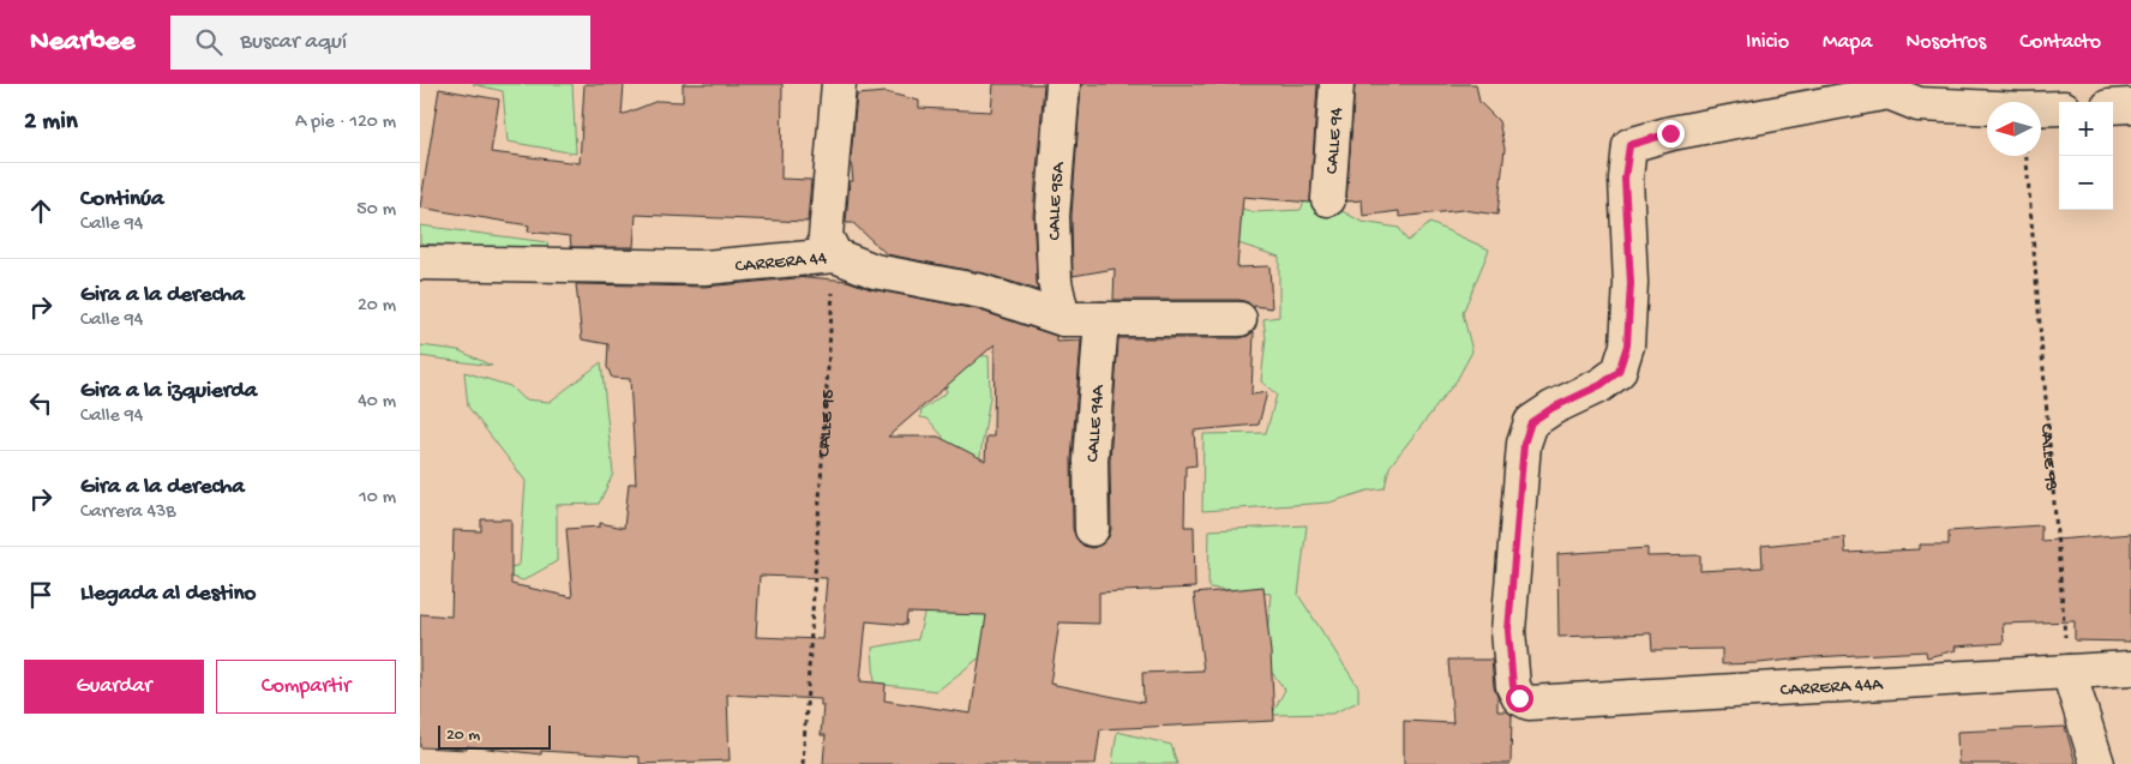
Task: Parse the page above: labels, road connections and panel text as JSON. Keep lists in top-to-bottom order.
{
  "streets": {
    "street": [
      "CALLE 94",
      "CALLE 95A",
      "CARRERA 44",
      "CALLE 94A",
      "CARRERA 44A"
    ],
    "path": ["CALLE 95", "CALLE 93"]
  },
  "crossings": [
    ["CALLE 95A", "CARRERA 44"],
    ["CARRERA 44", "CALLE 95"],
    ["CARRERA 44", "CALLE 94A"],
    ["CALLE 93", "CARRERA 44A"]
  ],
  "scale_bar": "20 m",
  "north": "left",
  "page": {
    "header": "Nearbee",
    "search": "Buscar aquí",
    "nav": [
      "Inicio",
      "Mapa",
      "Nosotros",
      "Contacto"
    ],
    "heading": ["2 min", "A pie · 120 m"],
    "map_buttons": ["+", "−"],
    "list": [
      ["Continúa", "Calle 94", "50 m"],
      ["Gira a la derecha", "Calle 94", "20 m"],
      ["Gira a la izquierda", "Calle 94", "40 m"],
      ["Gira a la derecha", "Carrera 43B", "10 m"],
      "Llegada al destino"
    ],
    "buttons": ["Guardar", "Compartir"],
    "scale": "20 m"
  }
}
